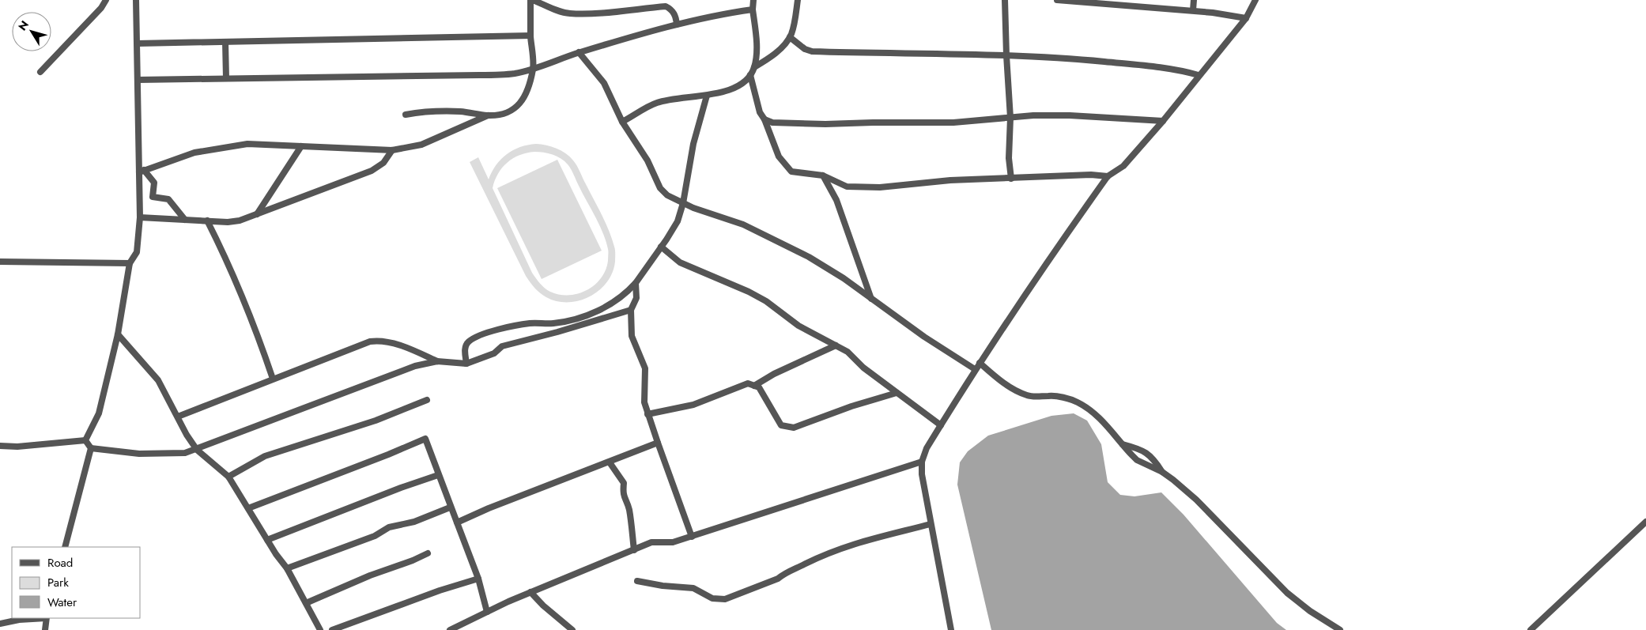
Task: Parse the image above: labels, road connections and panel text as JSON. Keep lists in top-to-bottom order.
{
  "legend": ["Road", "Park", "Water"],
  "north": "top left"
}
